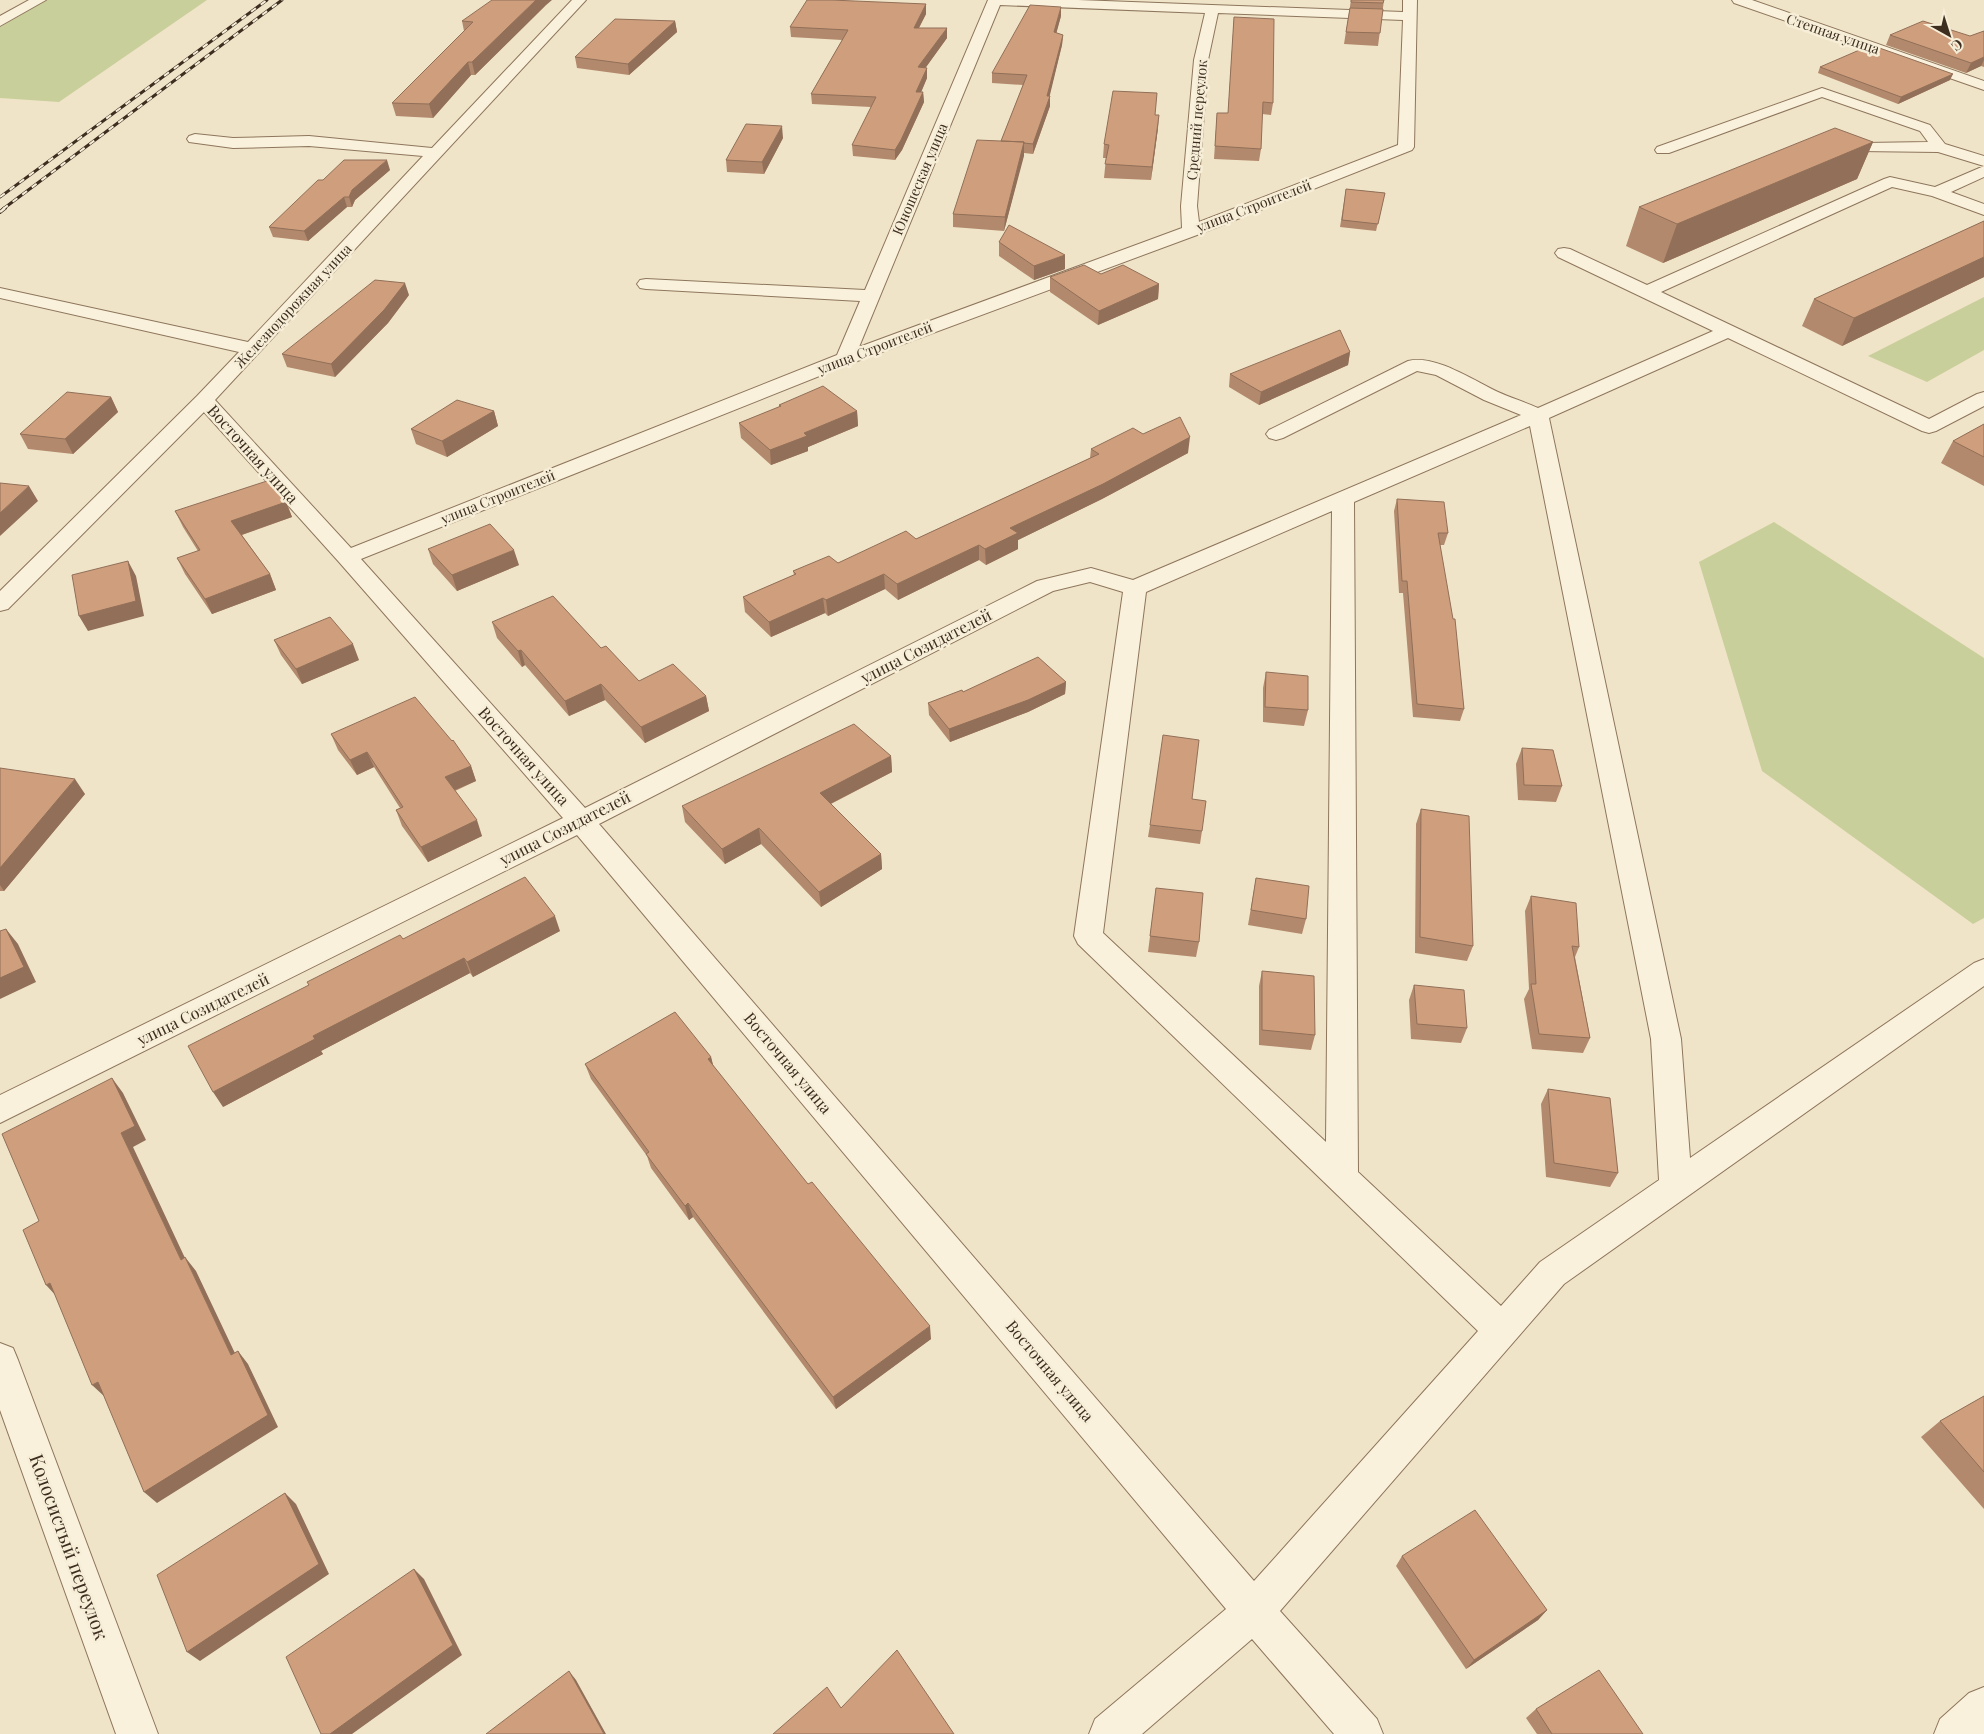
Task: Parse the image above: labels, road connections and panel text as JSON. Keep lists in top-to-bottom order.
{
  "streets": {
    "street": [
      "Степная улица",
      "Средний переулок",
      "Юношеская улица",
      "улица Строителей",
      "Железнодорожная улица",
      "Восточная улица",
      "улица Созидателей",
      "Колосистый переулок"
    ]
  },
  "crossings": [
    ["Средний переулок", "улица Строителей"],
    ["Юношеская улица", "улица Строителей"],
    ["улица Строителей", "Восточная улица"],
    ["Железнодорожная улица", "Восточная улица"],
    ["Восточная улица", "улица Созидателей"]
  ],
  "north": "bottom right"
}
